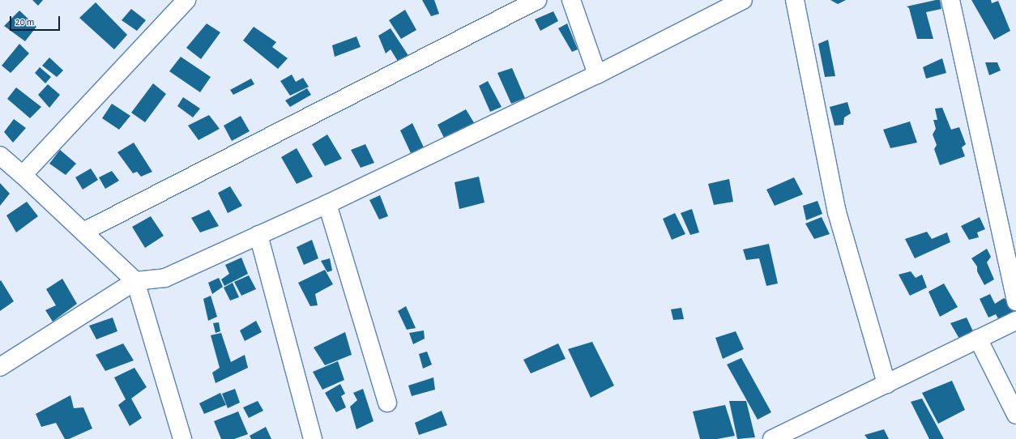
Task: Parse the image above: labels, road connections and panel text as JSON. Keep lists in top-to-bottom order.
{
  "scale_bar": "20 m"
}
